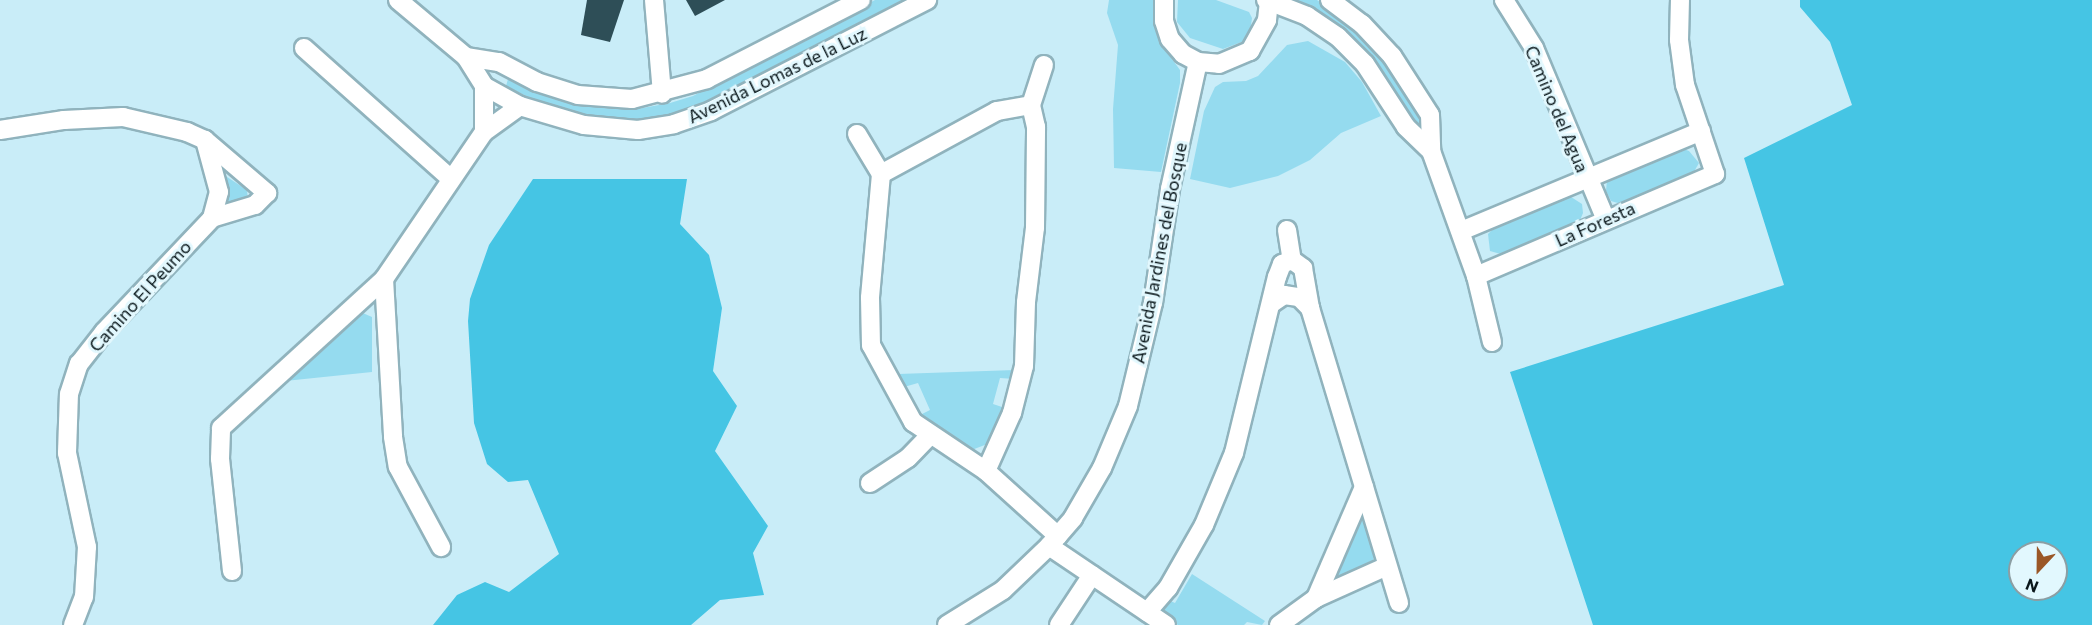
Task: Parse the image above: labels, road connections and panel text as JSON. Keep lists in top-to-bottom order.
{
  "streets": {
    "street": [
      "Avenida Lomas de la Luz",
      "Camino del Agua",
      "La Foresta",
      "Avenida Jardines del Bosque",
      "Camino El Peumo"
    ]
  },
  "crossings": [
    ["Camino del Agua", "La Foresta"]
  ],
  "north": "bottom"
}
